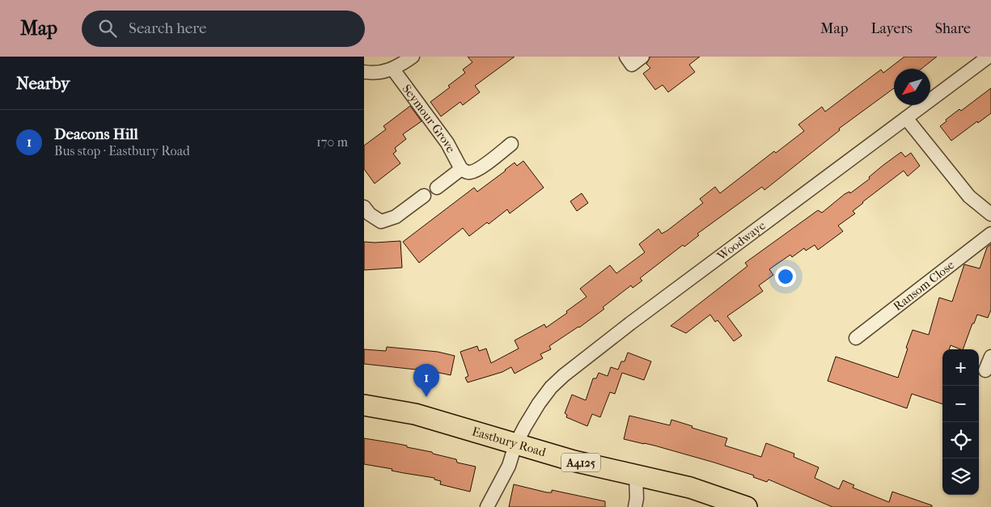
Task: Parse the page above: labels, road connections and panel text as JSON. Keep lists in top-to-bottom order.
{
  "streets": {
    "main road": ["Eastbury Road", "A4125"],
    "street": ["Seymour Grove", "Woodwaye", "Ransom Close"]
  },
  "crossings": [
    ["Woodwaye", "Eastbury Road"]
  ],
  "north": "bottom left",
  "page": {
    "header": "Map",
    "search": "Search here",
    "nav": ["Map", "Layers", "Share"],
    "heading": "Nearby",
    "list": [
      {
        "mark": "1",
        "name": "Deacons Hill",
        "note": "Bus stop · Eastbury Road",
        "value": "170 m"
      }
    ],
    "map_buttons": ["+", "−"],
    "pins": "1"
  }
}
